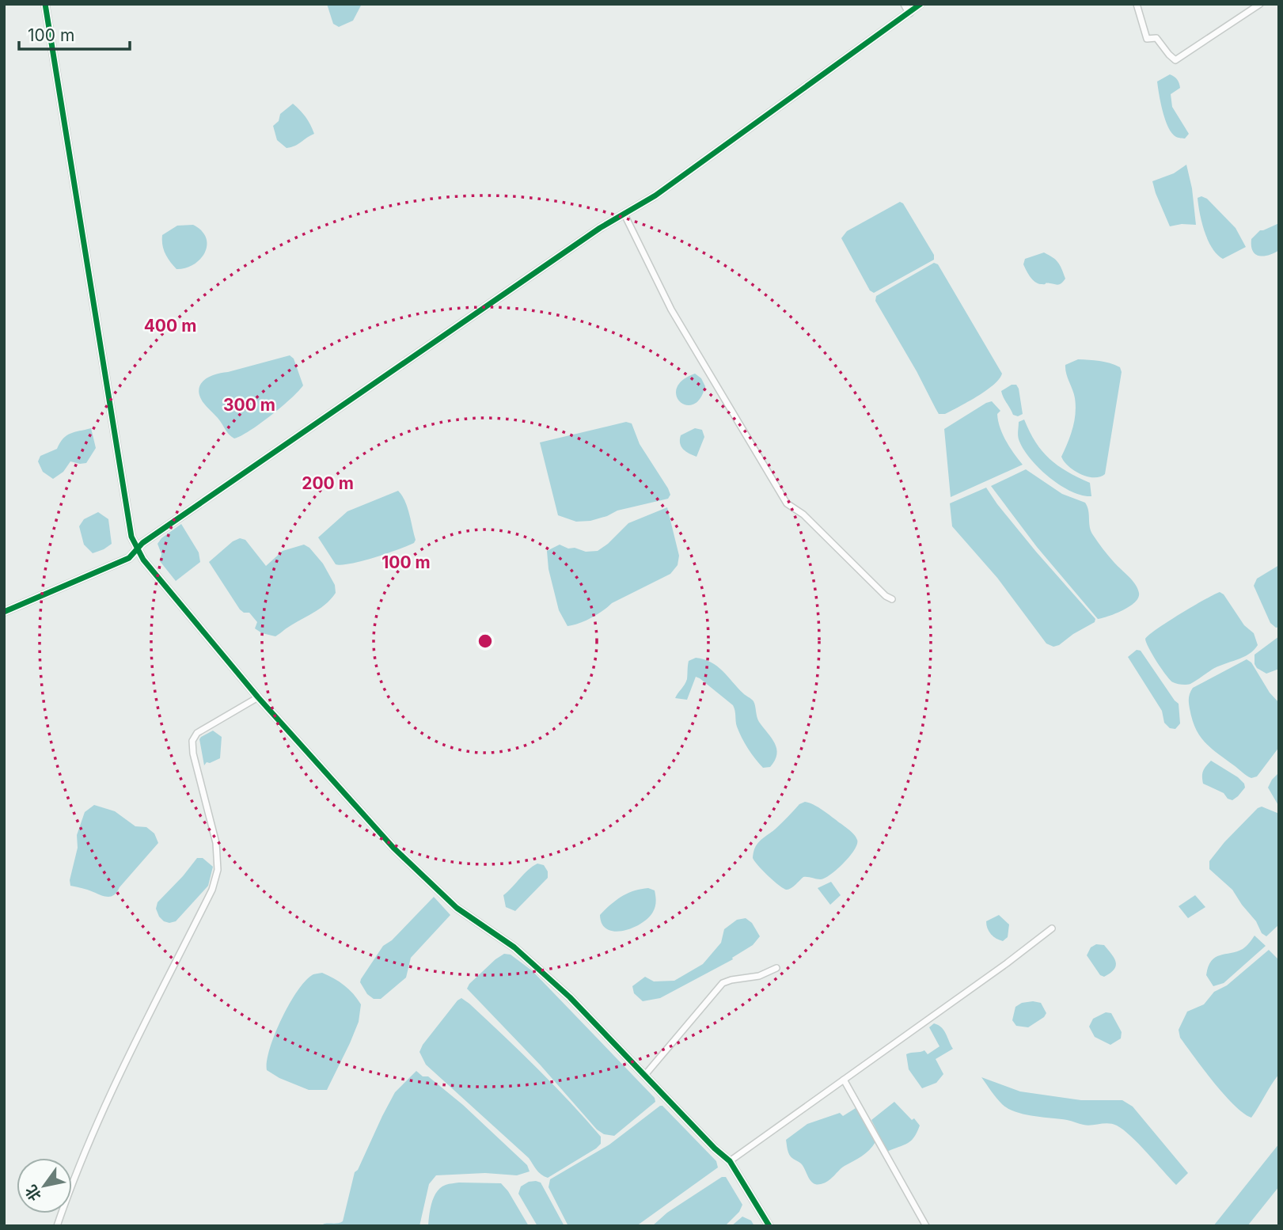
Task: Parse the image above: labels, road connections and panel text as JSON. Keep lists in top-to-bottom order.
{
  "scale_bar": "100 m",
  "north": "bottom left",
  "rings": [
    "400 m",
    "300 m",
    "200 m",
    "100 m"
  ]
}
